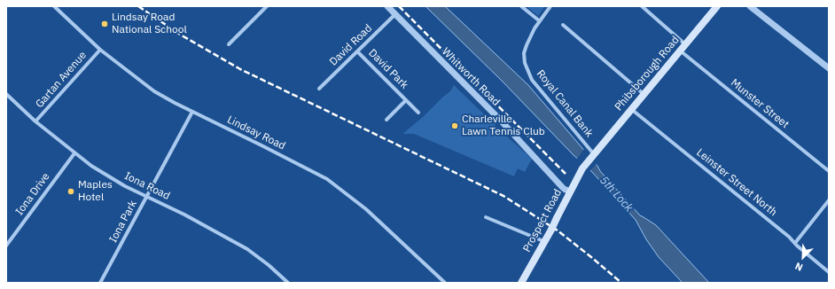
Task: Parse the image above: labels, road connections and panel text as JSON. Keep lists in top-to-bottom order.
{
  "streets": {
    "main road": ["Phibsborough Road", "Prospect Road"],
    "street": [
      "David Road",
      "David Park",
      "Whitworth Road",
      "Gartan Avenue",
      "Royal Canal Bank",
      "Munster Street",
      "Lindsay Road",
      "Leinster Street North",
      "Iona Road",
      "Iona Drive",
      "Iona Park"
    ]
  },
  "crossings": [
    ["David Road", "David Park"],
    ["David Road", "Whitworth Road"],
    ["Phibsborough Road", "Royal Canal Bank"],
    ["Phibsborough Road", "Munster Street"],
    ["Phibsborough Road", "Leinster Street North"],
    ["Phibsborough Road", "Prospect Road"],
    ["Whitworth Road", "Prospect Road"],
    ["Gartan Avenue", "Lindsay Road"],
    ["Gartan Avenue", "Iona Road"],
    ["Lindsay Road", "Iona Park"],
    ["Iona Road", "Iona Drive"],
    ["Iona Road", "Iona Park"]
  ],
  "water": ["5th Lock"],
  "places": ["Lindsay Road National School", "Charleville Lawn Tennis Club", "Maples Hotel"],
  "north": "bottom left"
}
